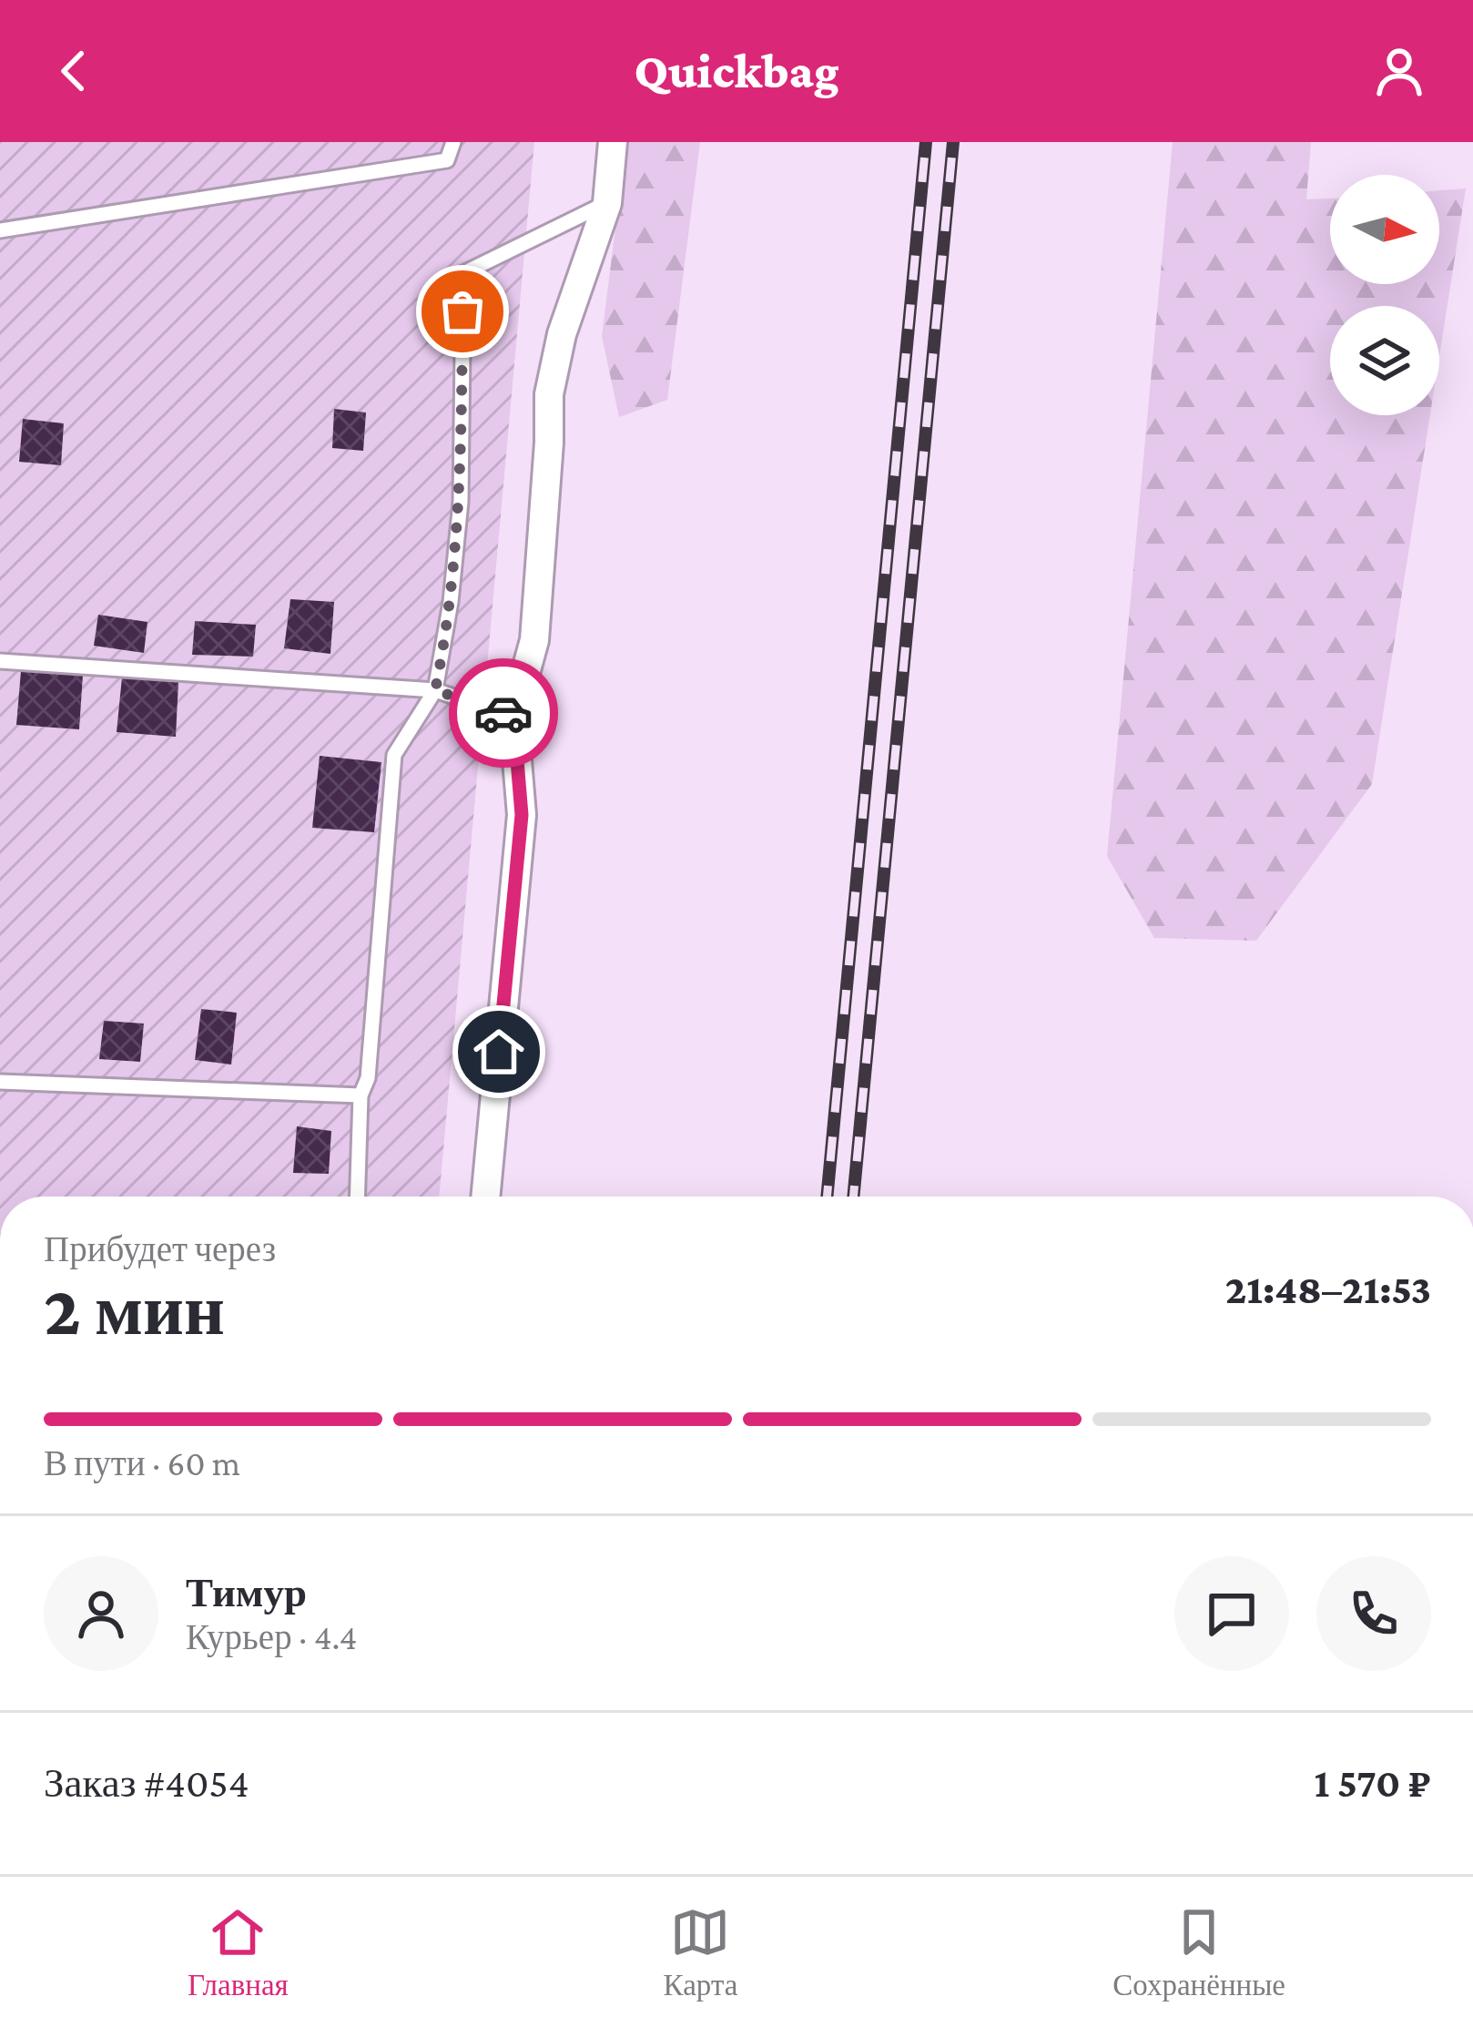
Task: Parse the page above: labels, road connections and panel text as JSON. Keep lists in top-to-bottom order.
{
  "north": "right",
  "page": {
    "header": "Quickbag",
    "heading": ["2 мин", "Прибудет через", "21:48–21:53"],
    "panel": [
      "Тимур",
      "Курьер · 4.4",
      "Заказ #4054",
      "1 570 ₽"
    ],
    "bar": "В пути · 60 m",
    "tabs": ["Главная", "Карта", "Сохранённые"]
  }
}
